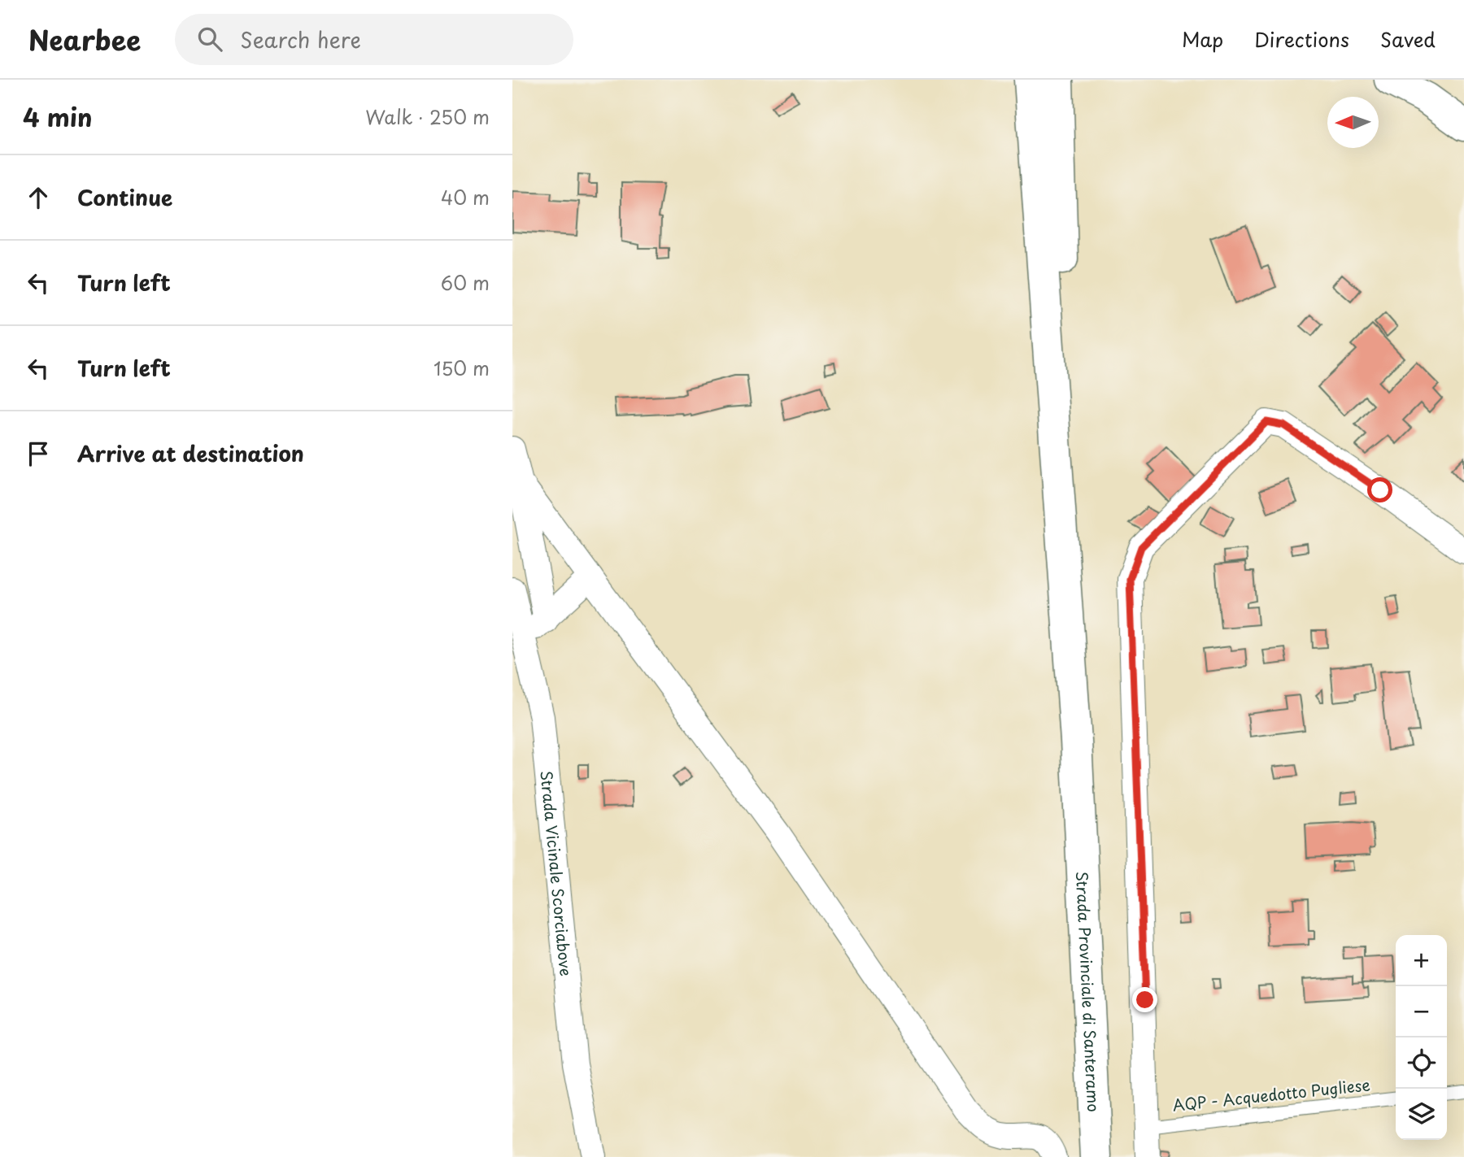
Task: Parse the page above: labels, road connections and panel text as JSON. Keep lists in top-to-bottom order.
{
  "streets": {
    "main road": ["Strada Provinciale di Santeramo"],
    "street": ["Strada Vicinale Scorciabove"],
    "lane": ["AQP - Acquedotto Pugliese"]
  },
  "north": "left",
  "page": {
    "header": "Nearbee",
    "search": "Search here",
    "nav": ["Map", "Directions", "Saved"],
    "heading": ["4 min", "Walk · 250 m"],
    "list": [
      ["Continue", "40 m"],
      ["Turn left", "60 m"],
      ["Turn left", "150 m"],
      "Arrive at destination"
    ],
    "map_buttons": ["+", "−"]
  }
}
